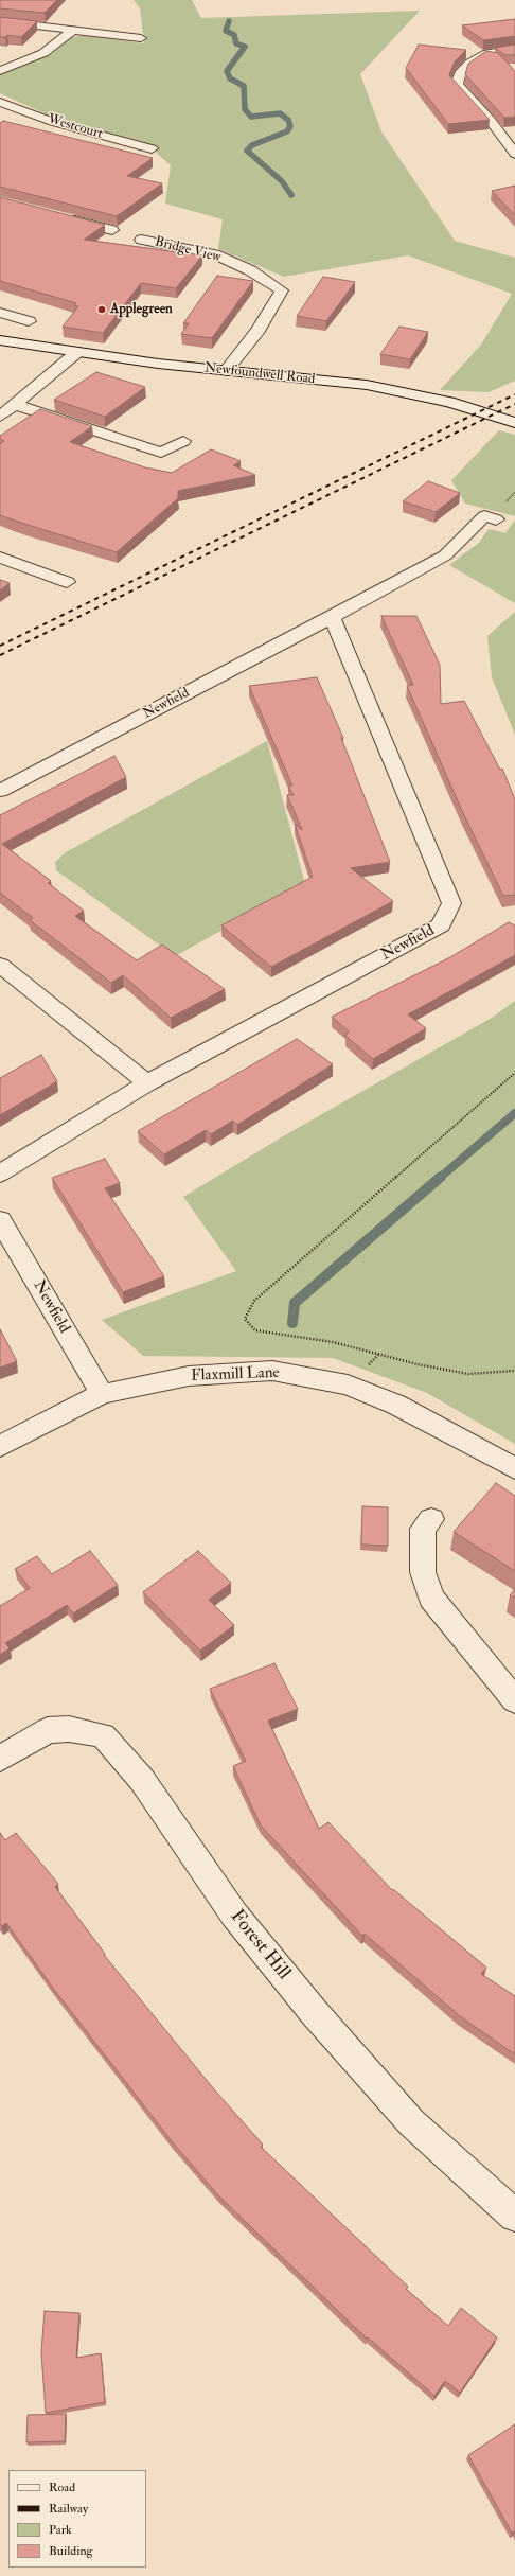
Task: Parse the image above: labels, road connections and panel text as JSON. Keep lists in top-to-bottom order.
{
  "streets": {
    "street": [
      "Westcourt",
      "Bridge View",
      "Newfoundwell Road",
      "Newfield",
      "Flaxmill Lane",
      "Forest Hill"
    ]
  },
  "crossings": [
    ["Bridge View", "Newfoundwell Road"],
    ["Newfield", "Flaxmill Lane"]
  ],
  "places": ["Applegreen"],
  "legend": [
    "Road",
    "Railway",
    "Park",
    "Building"
  ]
}
